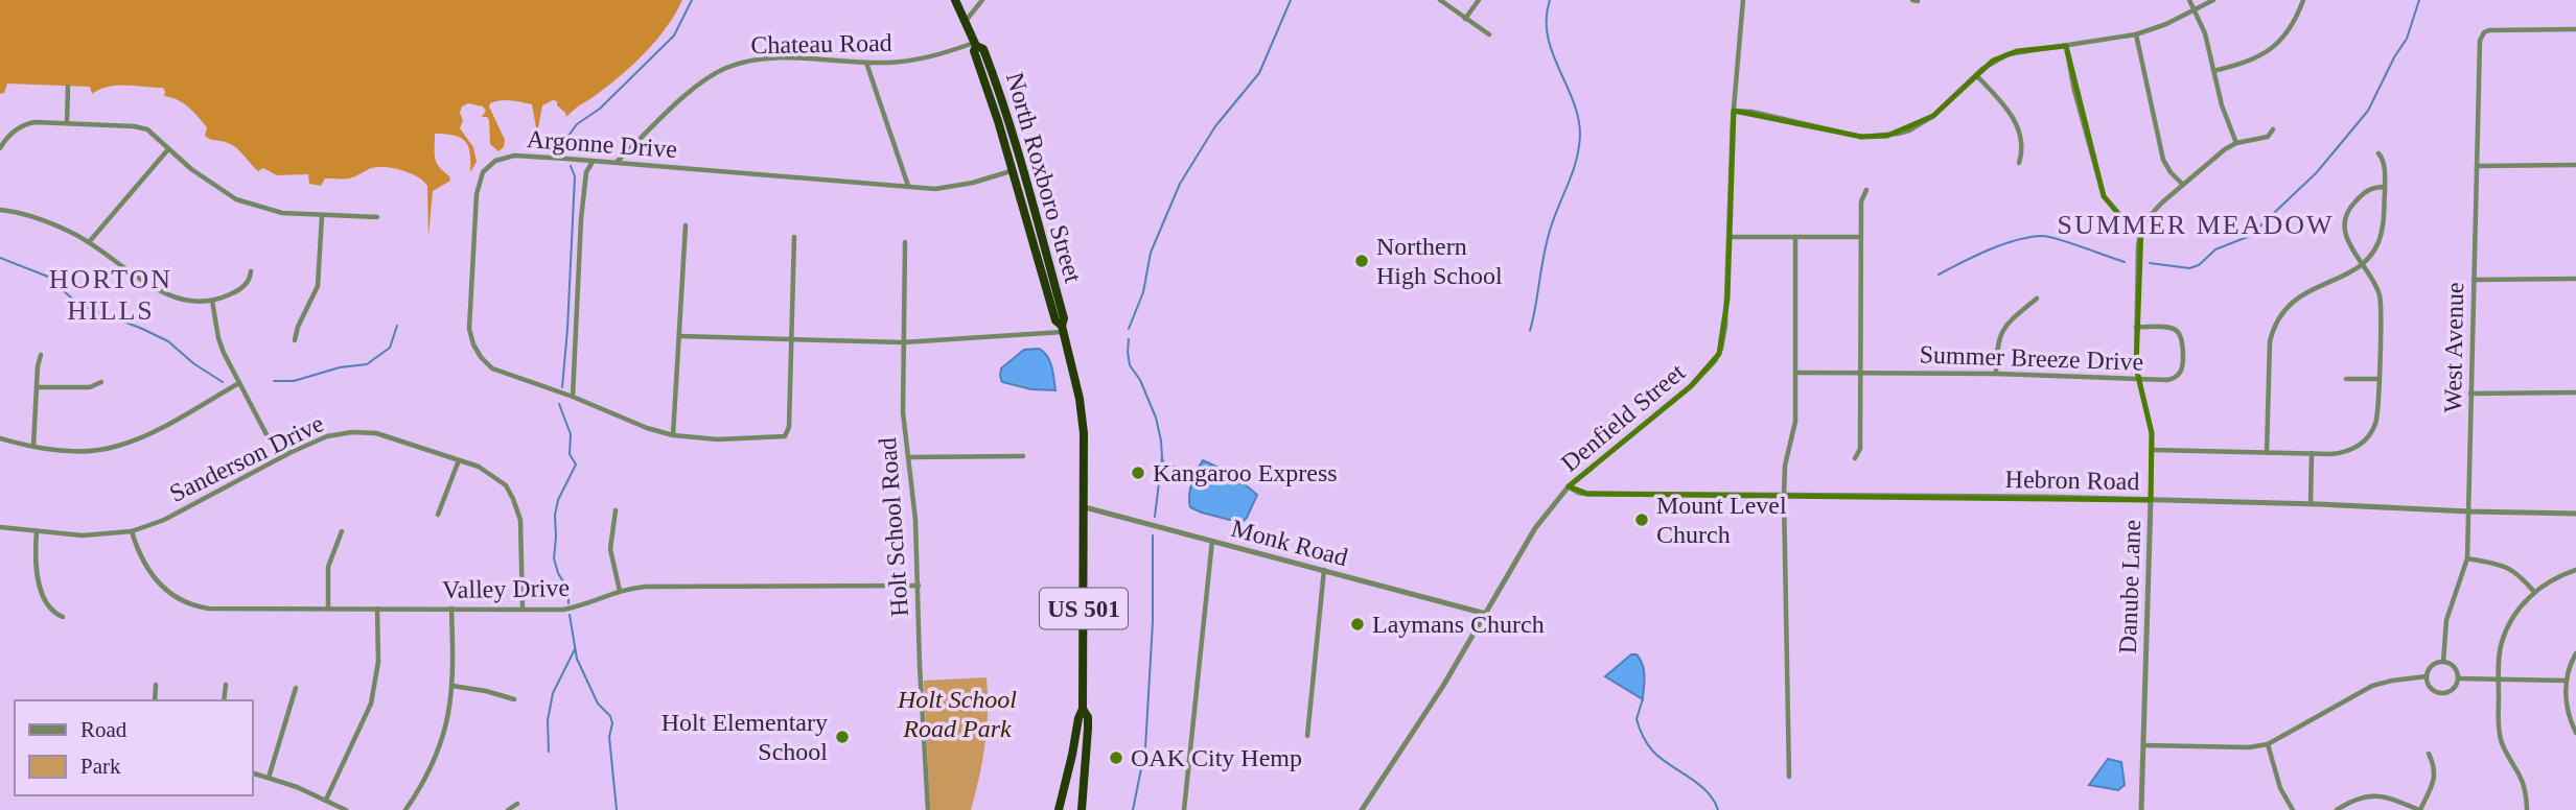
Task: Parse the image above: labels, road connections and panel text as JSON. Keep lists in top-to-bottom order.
{
  "streets": {
    "highway": ["North Roxboro Street", "US 501"],
    "street": [
      "Chateau Road",
      "Argonne Drive",
      "West Avenue",
      "Summer Breeze Drive",
      "Denfield Street",
      "Sanderson Drive",
      "Hebron Road",
      "Holt School Road",
      "Monk Road",
      "Danube Lane",
      "Valley Drive"
    ]
  },
  "crossings": [
    ["Chateau Road", "Argonne Drive"],
    ["Chateau Road", "North Roxboro Street"],
    ["Argonne Drive", "North Roxboro Street"],
    ["North Roxboro Street", "Monk Road"],
    ["West Avenue", "Hebron Road"],
    ["Summer Breeze Drive", "Danube Lane"],
    ["Denfield Street", "Hebron Road"],
    ["Denfield Street", "Monk Road"],
    ["Sanderson Drive", "Valley Drive"],
    ["Hebron Road", "Danube Lane"],
    ["Holt School Road", "Valley Drive"]
  ],
  "districts": ["SUMMER MEADOW", "HORTON HILLS"],
  "parks": ["Holt School Road Park"],
  "places": [
    "Northern High School",
    "Kangaroo Express",
    "Mount Level Church",
    "Laymans Church",
    "Holt Elementary School",
    "OAK City Hemp"
  ],
  "legend": ["Road", "Park"]
}
